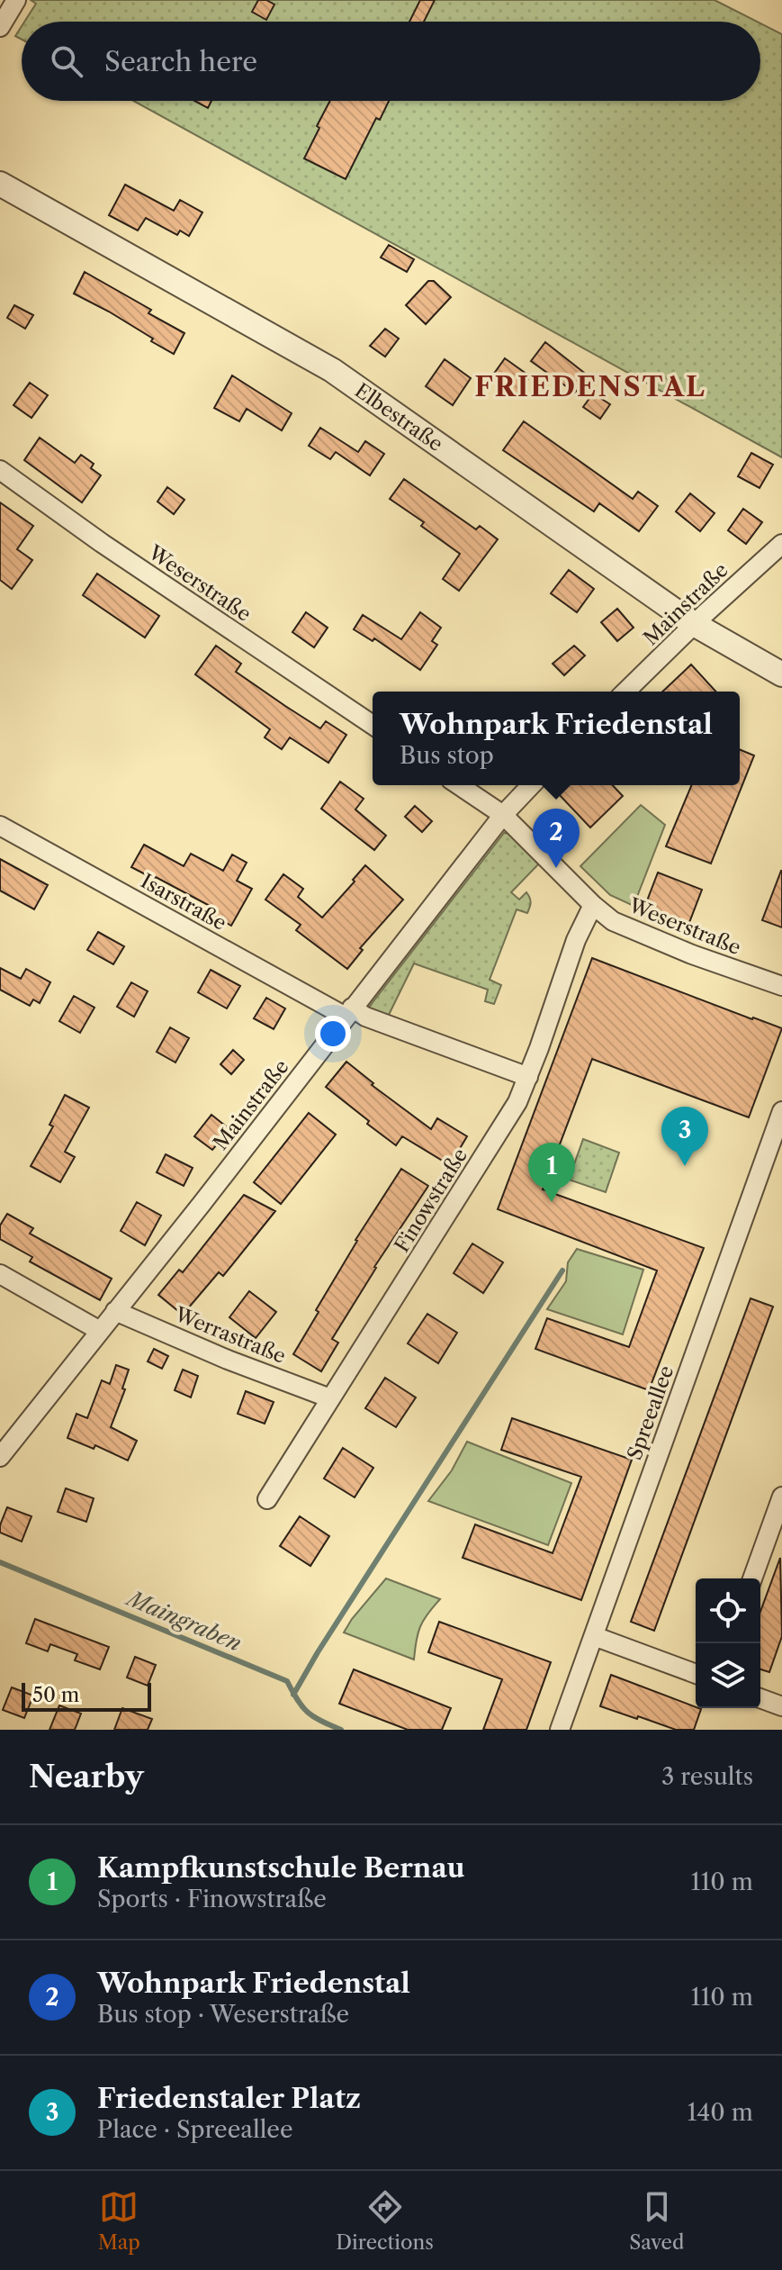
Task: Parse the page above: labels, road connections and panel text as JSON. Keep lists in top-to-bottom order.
{
  "streets": {
    "street": [
      "Elbestraße",
      "Weserstraße",
      "Mainstraße",
      "Isarstraße",
      "Finowstraße",
      "Werrastraße",
      "Spreeallee"
    ]
  },
  "crossings": [
    ["Elbestraße", "Mainstraße"],
    ["Weserstraße", "Mainstraße"],
    ["Weserstraße", "Finowstraße"],
    ["Mainstraße", "Isarstraße"],
    ["Mainstraße", "Werrastraße"],
    ["Isarstraße", "Finowstraße"],
    ["Finowstraße", "Werrastraße"]
  ],
  "districts": ["FRIEDENSTAL"],
  "water": ["Maingraben"],
  "scale_bar": "50 m",
  "page": {
    "search": "Search here",
    "popup": ["Wohnpark Friedenstal", "Bus stop"],
    "pins": ["2", "3", "1"],
    "scale": "50 m",
    "heading": ["Nearby", "3 results"],
    "list": [
      {
        "mark": "1",
        "name": "Kampfkunstschule Bernau",
        "note": "Sports · Finowstraße",
        "value": "110 m"
      },
      {
        "mark": "2",
        "name": "Wohnpark Friedenstal",
        "note": "Bus stop · Weserstraße",
        "value": "110 m"
      },
      {
        "mark": "3",
        "name": "Friedenstaler Platz",
        "note": "Place · Spreeallee",
        "value": "140 m"
      }
    ],
    "nav": ["Map", "Directions", "Saved"]
  }
}
